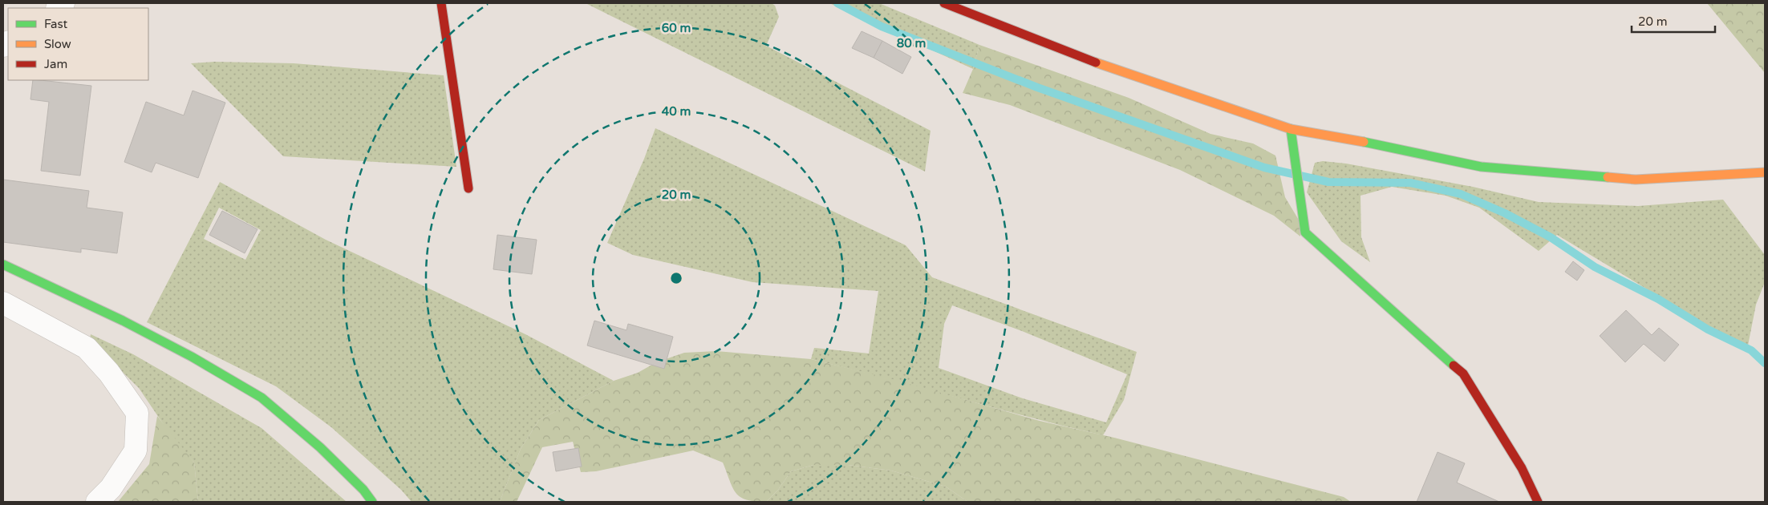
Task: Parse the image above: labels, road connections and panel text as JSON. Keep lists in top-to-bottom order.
{
  "legend": ["Fast", "Slow", "Jam"],
  "scale_bar": "20 m",
  "rings": [
    "60 m",
    "80 m",
    "40 m",
    "20 m"
  ]
}
